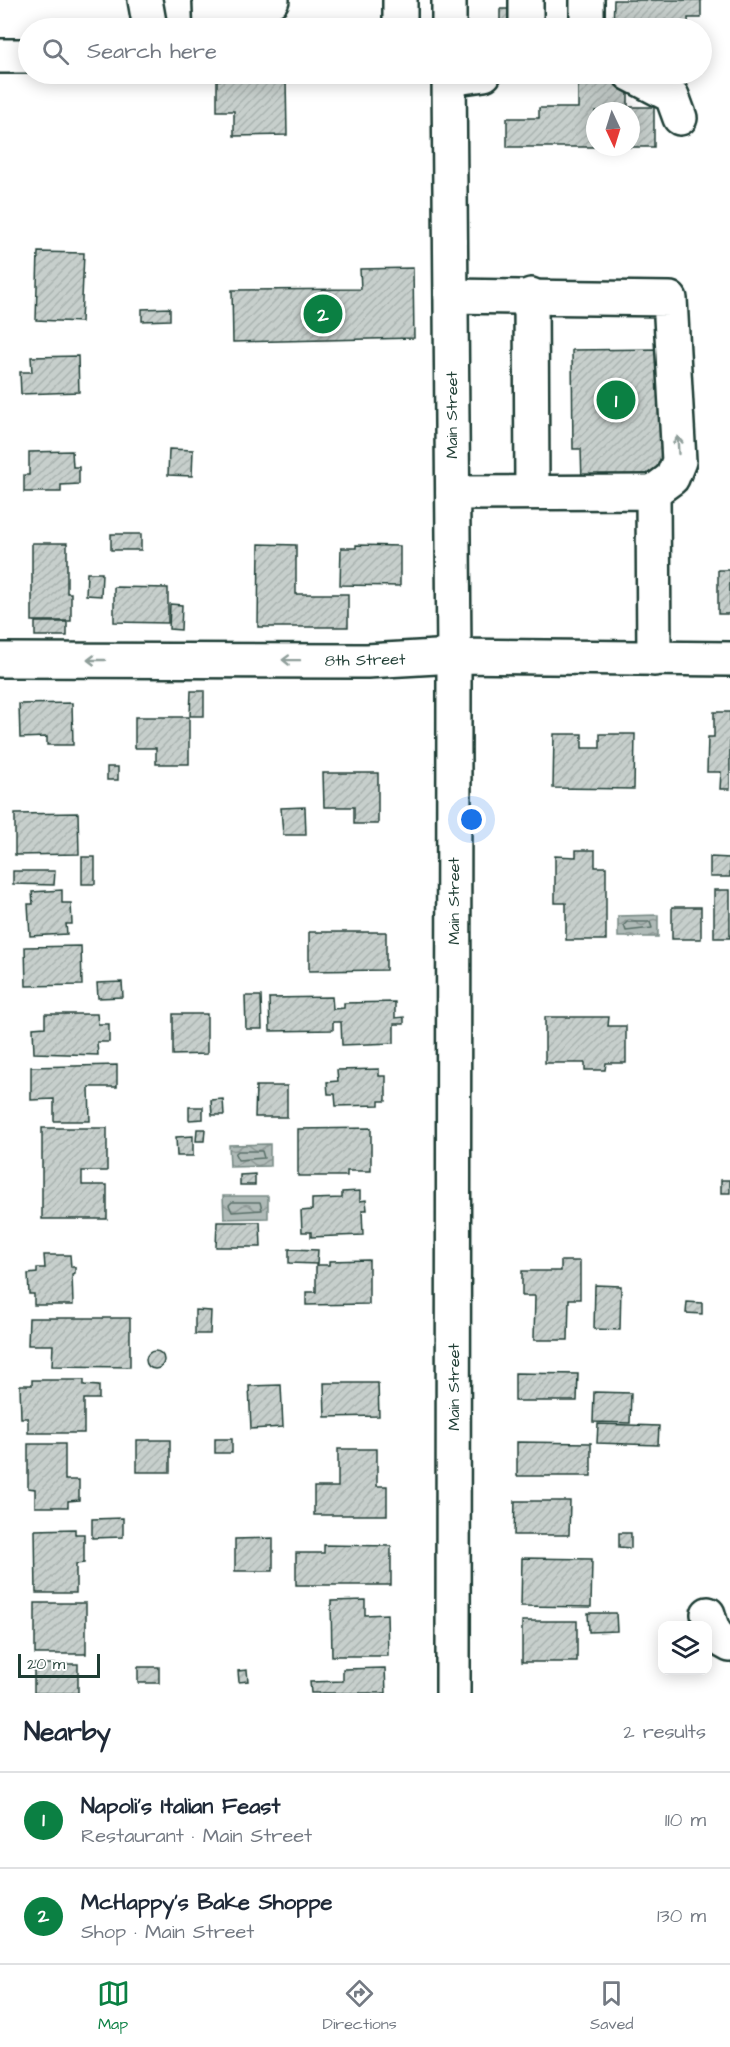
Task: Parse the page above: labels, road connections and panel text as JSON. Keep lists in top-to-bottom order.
{
  "streets": {
    "main road": ["Main Street", "8th Street"]
  },
  "crossings": [
    ["Main Street", "8th Street"]
  ],
  "one_way": ["8th Street"],
  "scale_bar": "20 m",
  "north": "bottom",
  "page": {
    "search": "Search here",
    "pins": ["2", "1"],
    "scale": "20 m",
    "heading": ["Nearby", "2 results"],
    "list": [
      {
        "mark": "1",
        "name": "Napoli’s Italian Feast",
        "note": "Restaurant · Main Street",
        "value": "110 m"
      },
      {
        "mark": "2",
        "name": "McHappy’s Bake Shoppe",
        "note": "Shop · Main Street",
        "value": "130 m"
      }
    ],
    "nav": ["Map", "Directions", "Saved"]
  }
}
